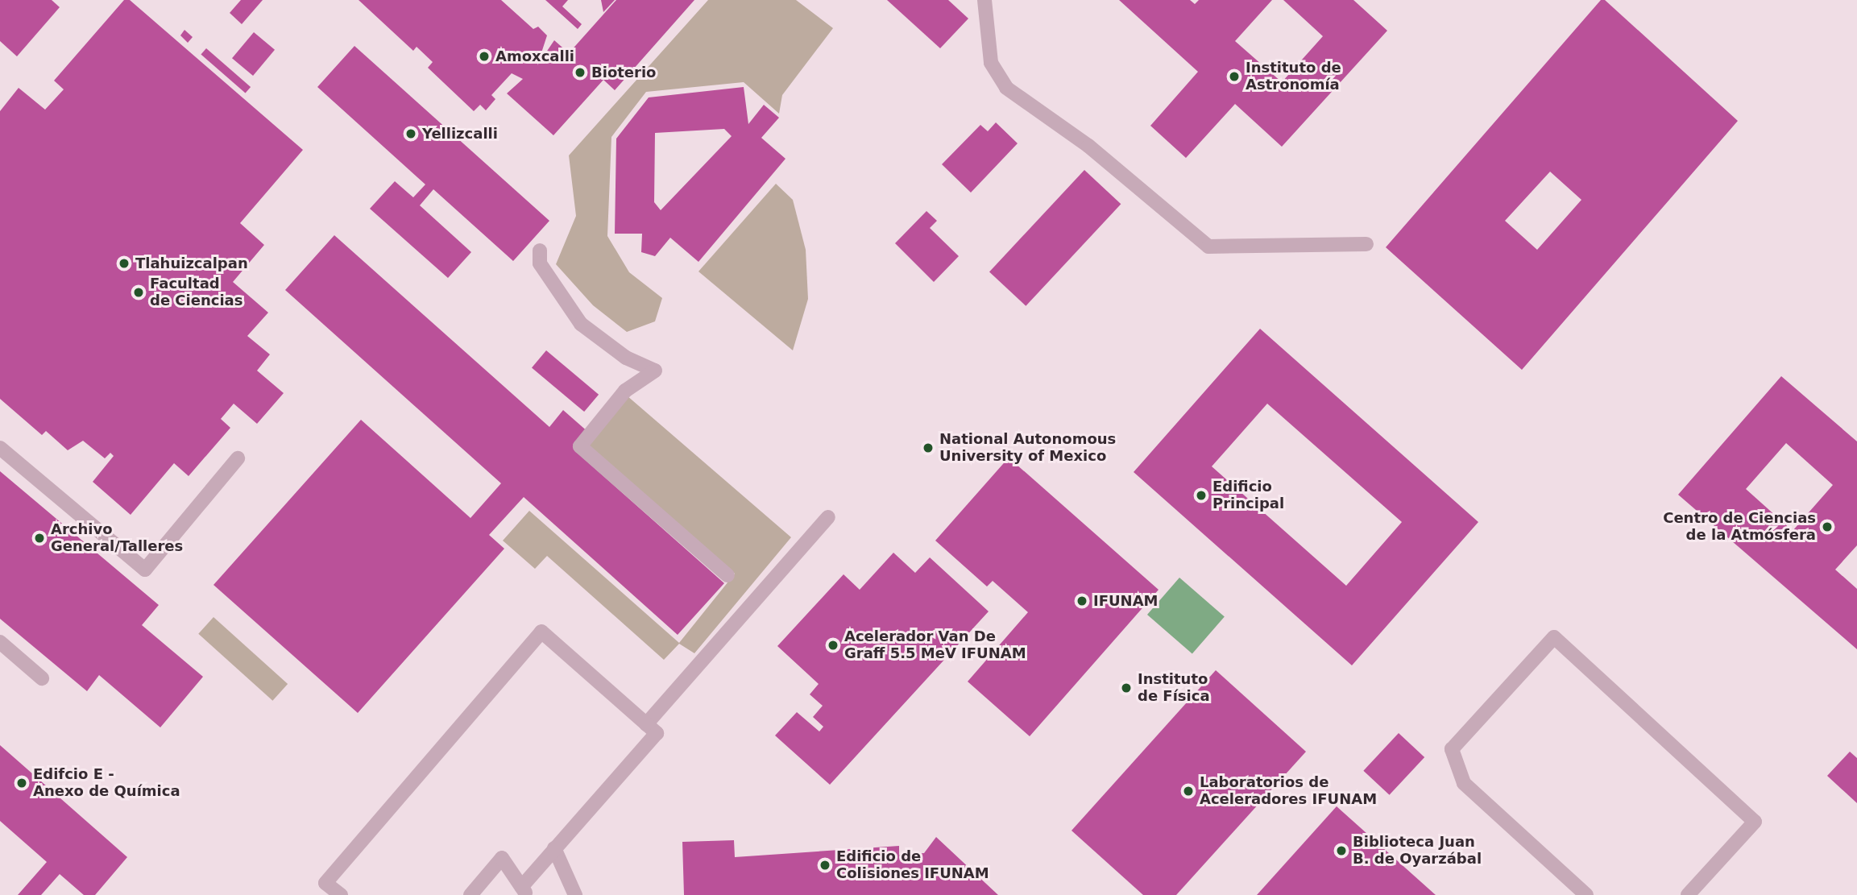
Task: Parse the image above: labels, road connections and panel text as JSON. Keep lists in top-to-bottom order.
{
  "places": [
    "Amoxcalli",
    "Bioterio",
    "Instituto de Astronomía",
    "Yellizcalli",
    "Tlahuizcalpan",
    "Facultad de Ciencias",
    "National Autonomous University of Mexico",
    "Edificio Principal",
    "Centro de Ciencias de la Atmósfera",
    "Archivo General/Talleres",
    "IFUNAM",
    "Acelerador Van De Graff 5.5 MeV IFUNAM",
    "Instituto de Física",
    "Edifcio E - Anexo de Química",
    "Laboratorios de Aceleradores IFUNAM",
    "Biblioteca Juan B. de Oyarzábal",
    "Edificio de Colisiones IFUNAM"
  ]
}
